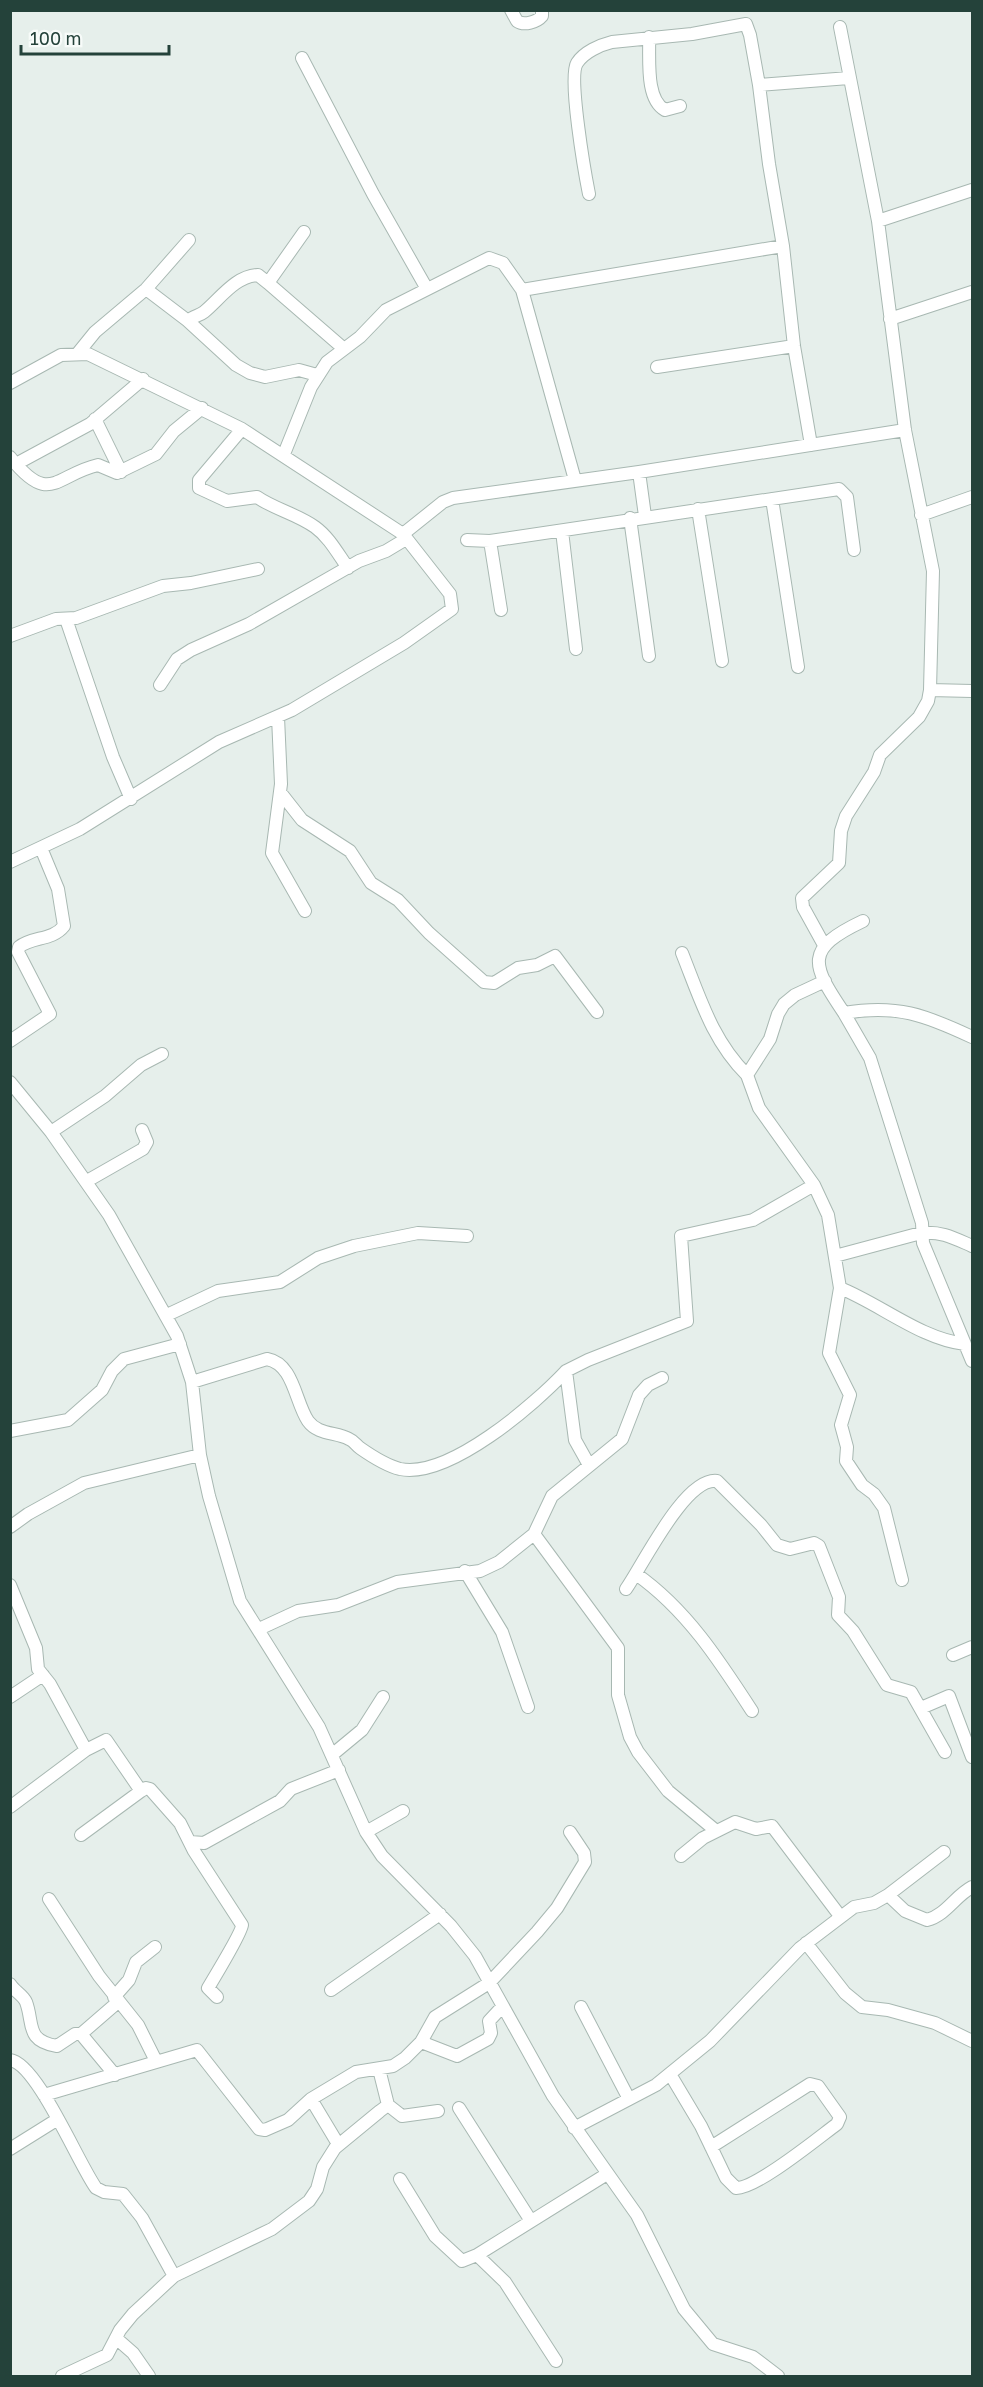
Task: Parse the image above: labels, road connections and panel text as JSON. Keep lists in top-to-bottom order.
{
  "scale_bar": "100 m"
}
